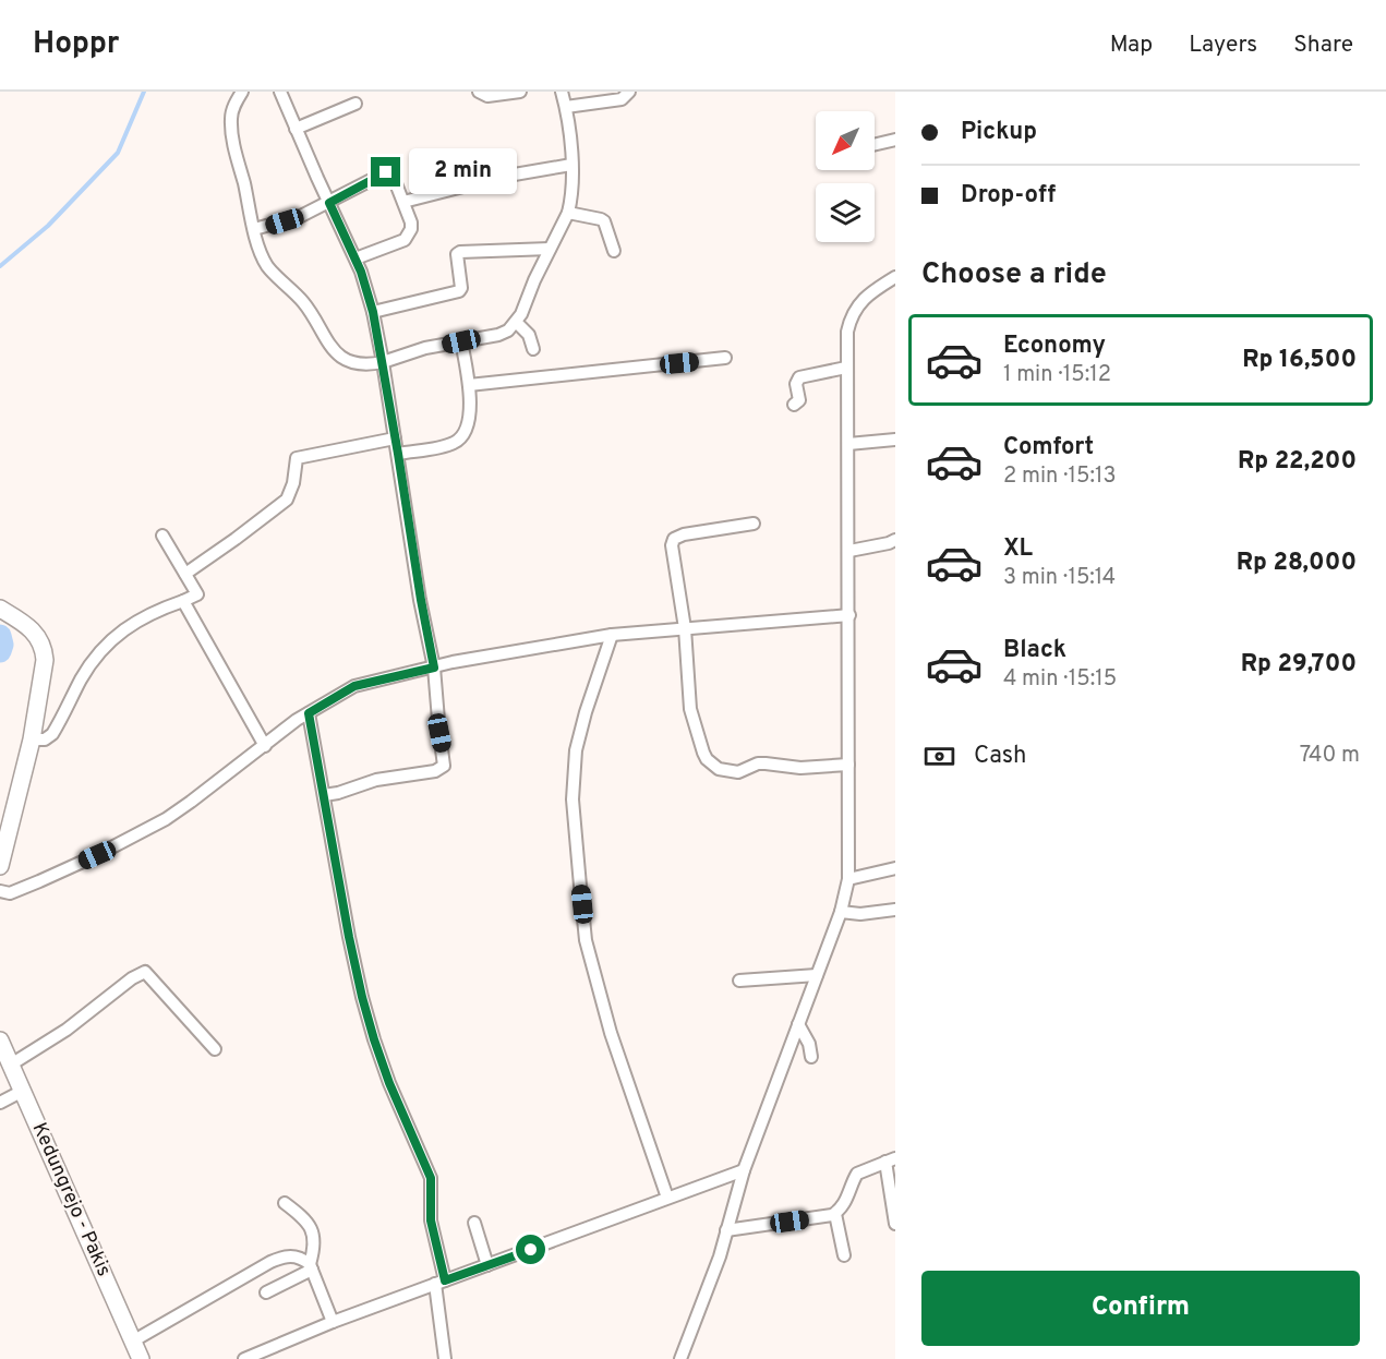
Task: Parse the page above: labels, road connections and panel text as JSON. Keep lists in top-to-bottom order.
{
  "streets": {
    "main road": ["Kedungrejo - Pakis"]
  },
  "north": "bottom left",
  "page": {
    "header": "Hoppr",
    "nav": ["Map", "Layers", "Share"],
    "banner": ["Pickup", "Drop-off"],
    "bubble": "2 min",
    "heading": "Choose a ride",
    "list": [
      {
        "name": "Economy",
        "note": "1 min · 15:12",
        "value": "Rp 16,500"
      },
      {
        "name": "Comfort",
        "note": "2 min · 15:13",
        "value": "Rp 22,200"
      },
      {
        "name": "XL",
        "note": "3 min · 15:14",
        "value": "Rp 28,000"
      },
      {
        "name": "Black",
        "note": "4 min · 15:15",
        "value": "Rp 29,700"
      }
    ],
    "pay": ["Cash", "740 m"],
    "buttons": "Confirm"
  }
}
